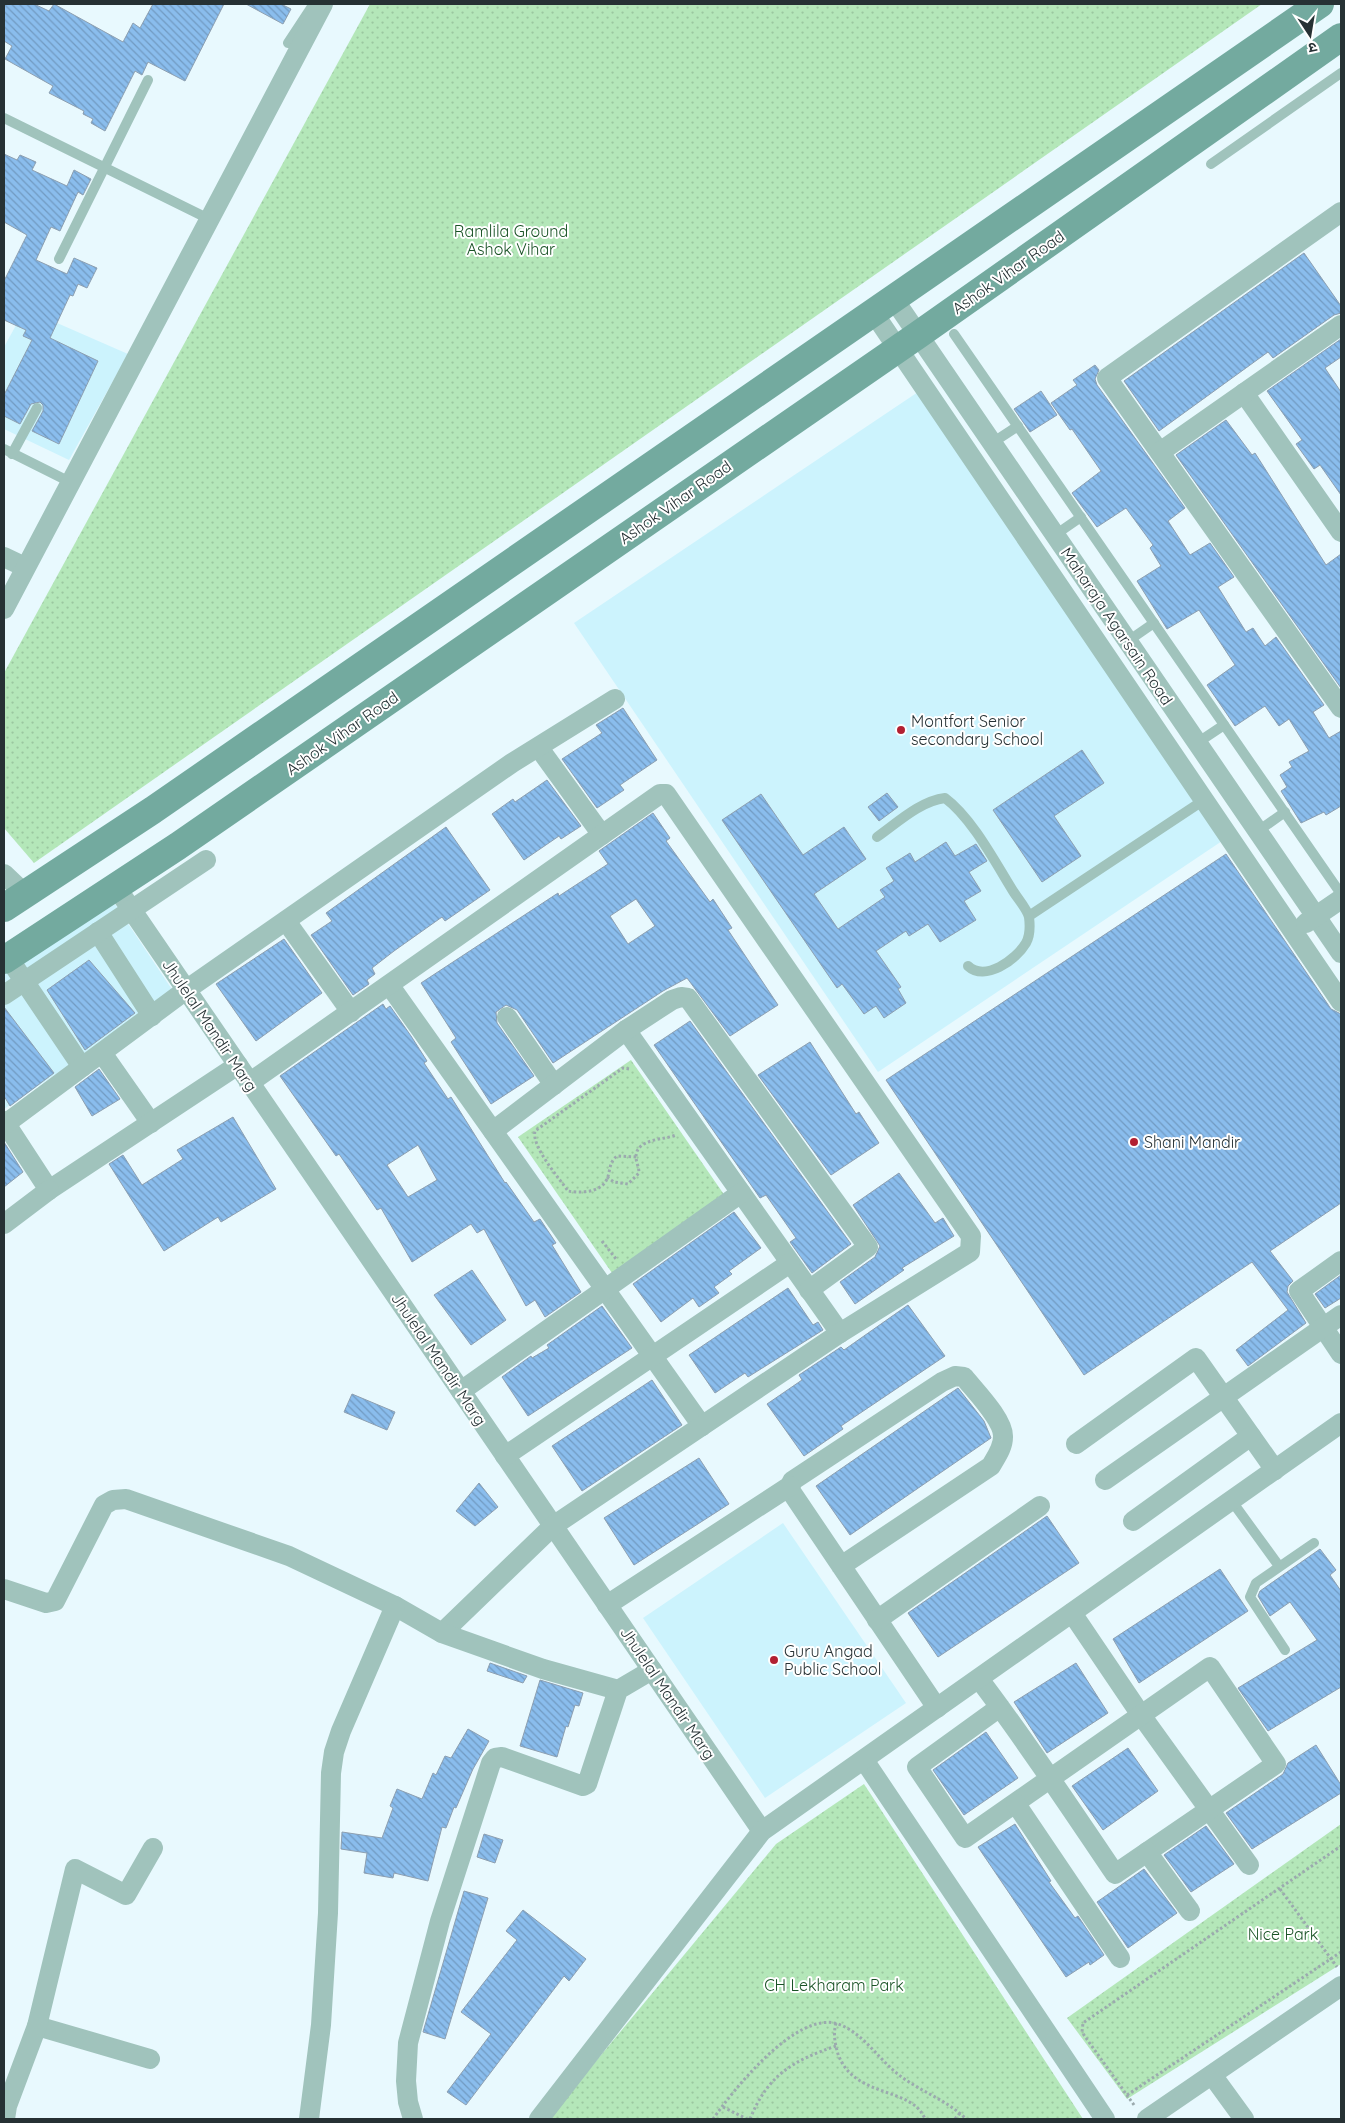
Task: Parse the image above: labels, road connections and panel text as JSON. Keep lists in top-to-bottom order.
{
  "streets": {
    "main road": ["Ashok Vihar Road"],
    "street": ["Maharaja Agarsain Road", "Jhulelal Mandir Marg"]
  },
  "crossings": [
    ["Ashok Vihar Road", "Maharaja Agarsain Road"],
    ["Ashok Vihar Road", "Jhulelal Mandir Marg"]
  ],
  "parks": ["Ramlila Ground Ashok Vihar", "Nice Park", "CH Lekharam Park"],
  "places": ["Montfort Senior secondary School", "Shani Mandir", "Guru Angad Public School"],
  "north": "bottom"
}
